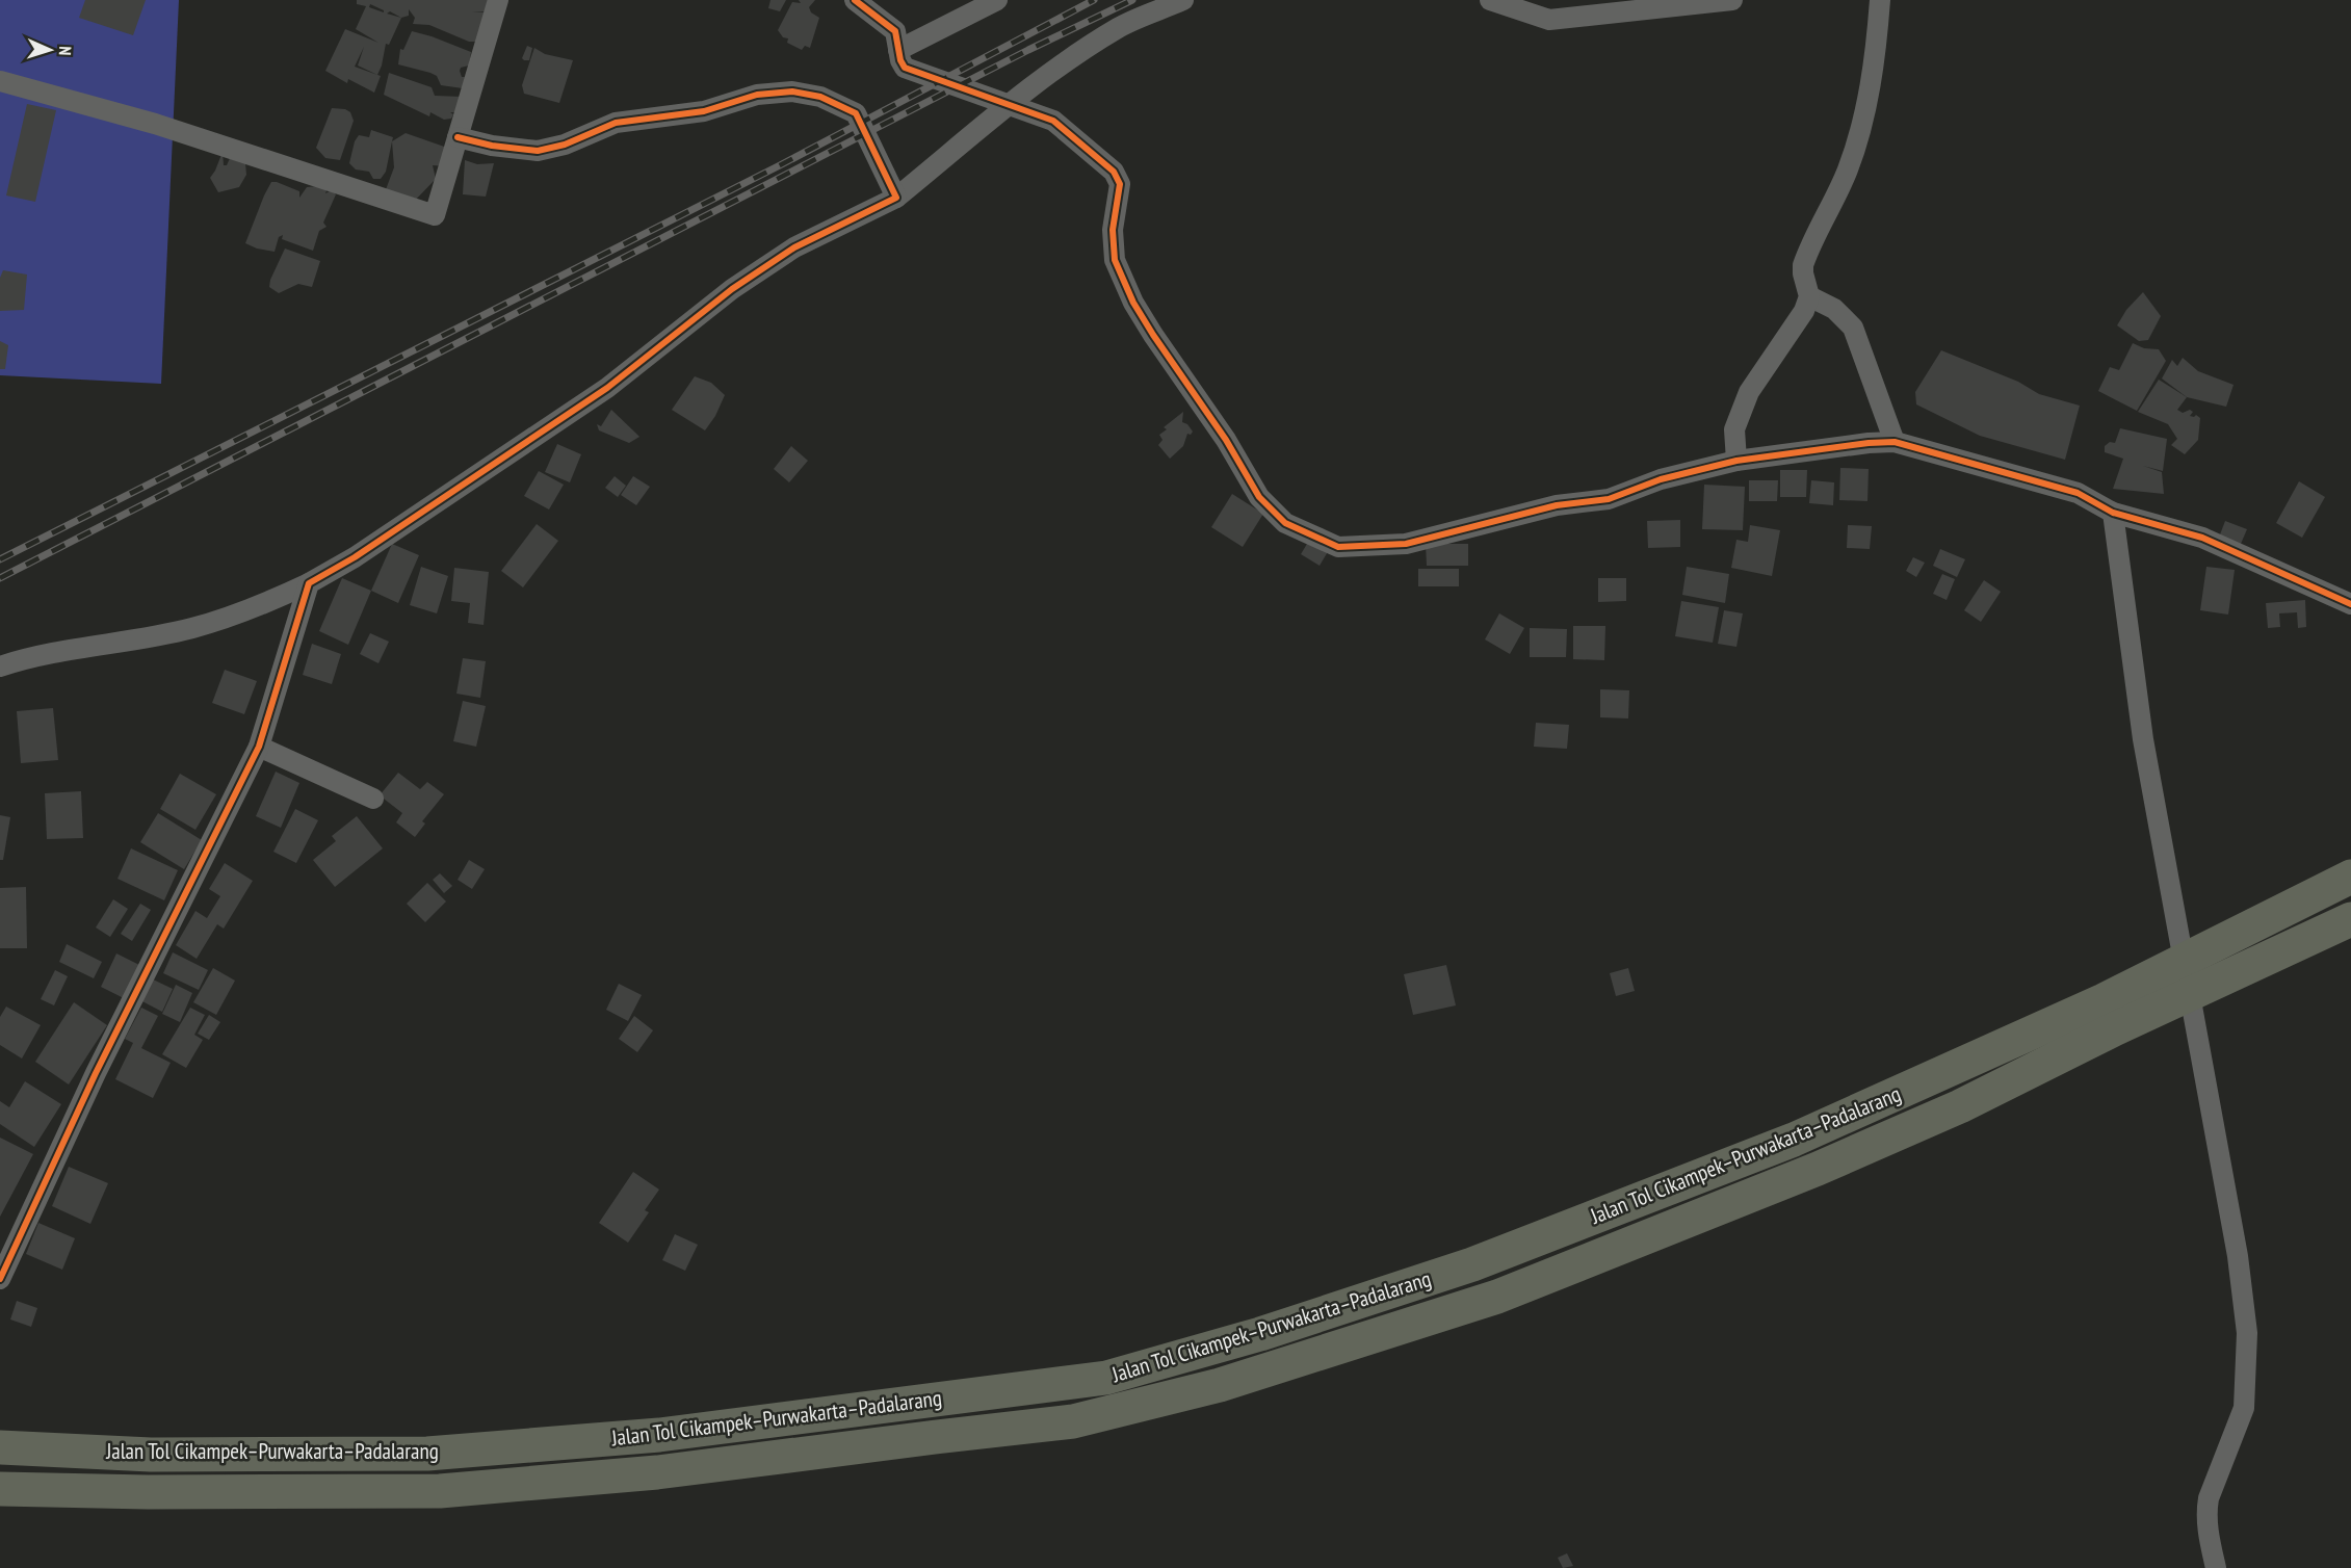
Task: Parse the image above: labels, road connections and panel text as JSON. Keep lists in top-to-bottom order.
{
  "streets": {
    "highway": ["Jalan Tol Cikampek–Purwakarta–Padalarang"]
  },
  "north": "right"
}
